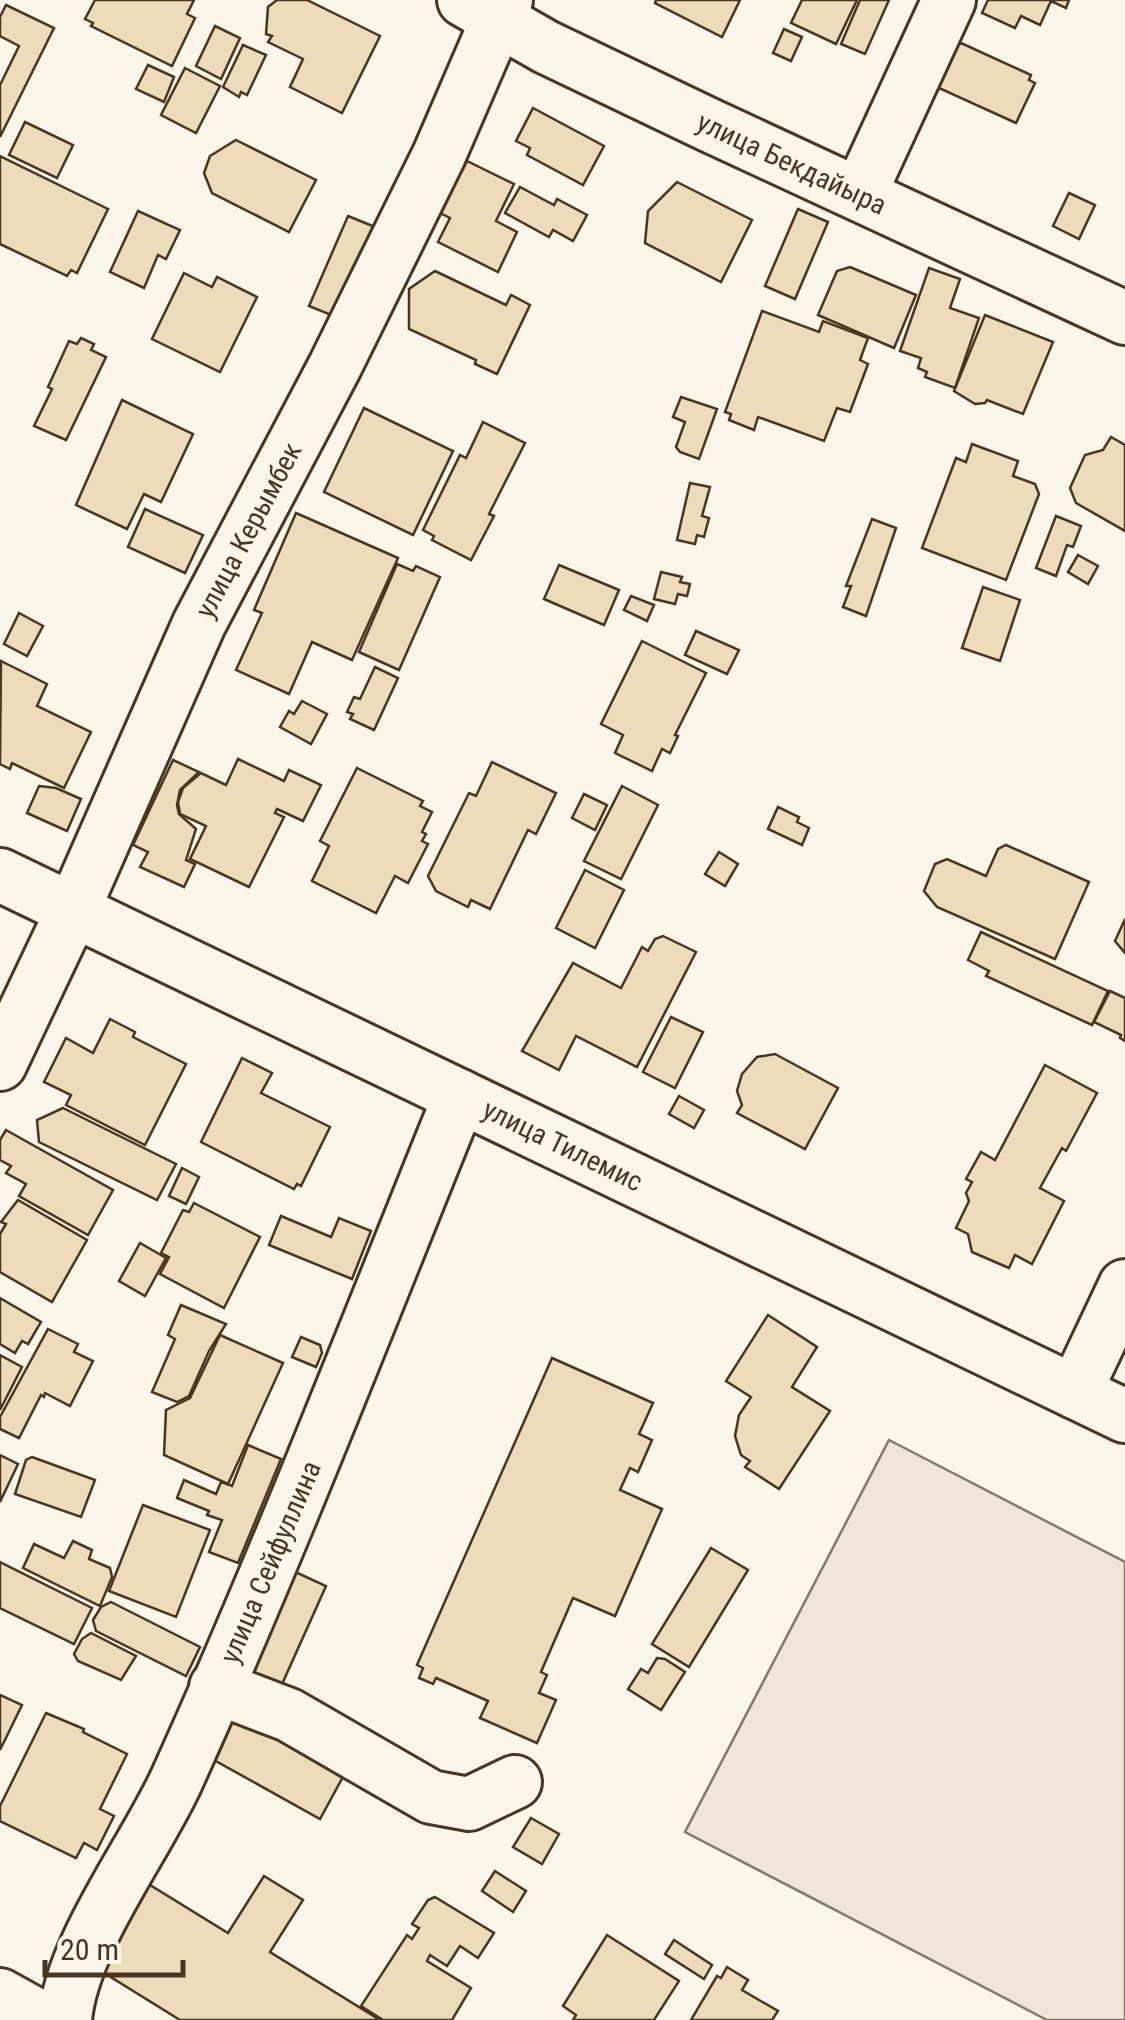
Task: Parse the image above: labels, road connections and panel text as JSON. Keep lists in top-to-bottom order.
{
  "streets": {
    "street": [
      "улица Бекдайыра",
      "улица Керымбек",
      "улица Тилемис",
      "улица Сейфуллина"
    ]
  },
  "crossings": [
    ["улица Бекдайыра", "улица Керымбек"],
    ["улица Керымбек", "улица Тилемис"],
    ["улица Тилемис", "улица Сейфуллина"]
  ],
  "scale_bar": "20 m"
}
